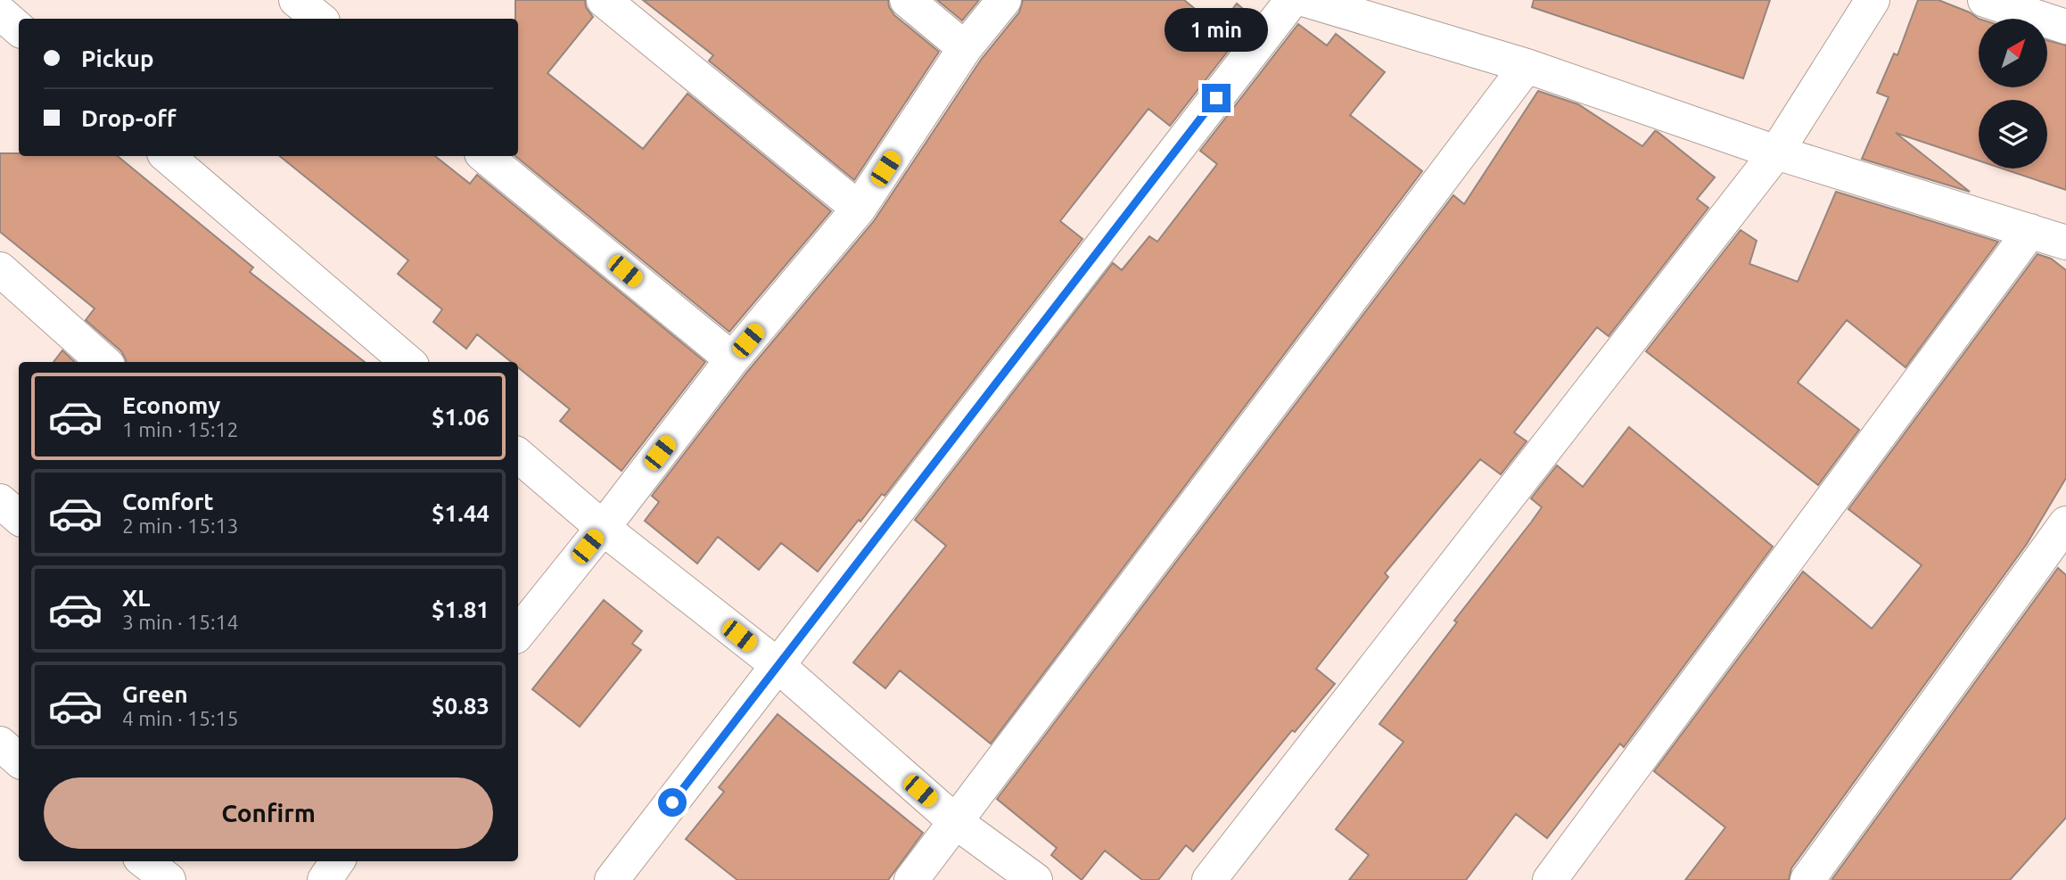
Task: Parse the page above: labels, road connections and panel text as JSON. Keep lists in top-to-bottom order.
{
  "north": "top right",
  "page": {
    "bubble": "1 min",
    "banner": ["Pickup", "Drop-off"],
    "list": [
      {
        "name": "Economy",
        "note": "1 min · 15:12",
        "value": "$1.06"
      },
      {
        "name": "Comfort",
        "note": "2 min · 15:13",
        "value": "$1.44"
      },
      {
        "name": "XL",
        "note": "3 min · 15:14",
        "value": "$1.81"
      },
      {
        "name": "Green",
        "note": "4 min · 15:15",
        "value": "$0.83"
      }
    ],
    "buttons": "Confirm"
  }
}
